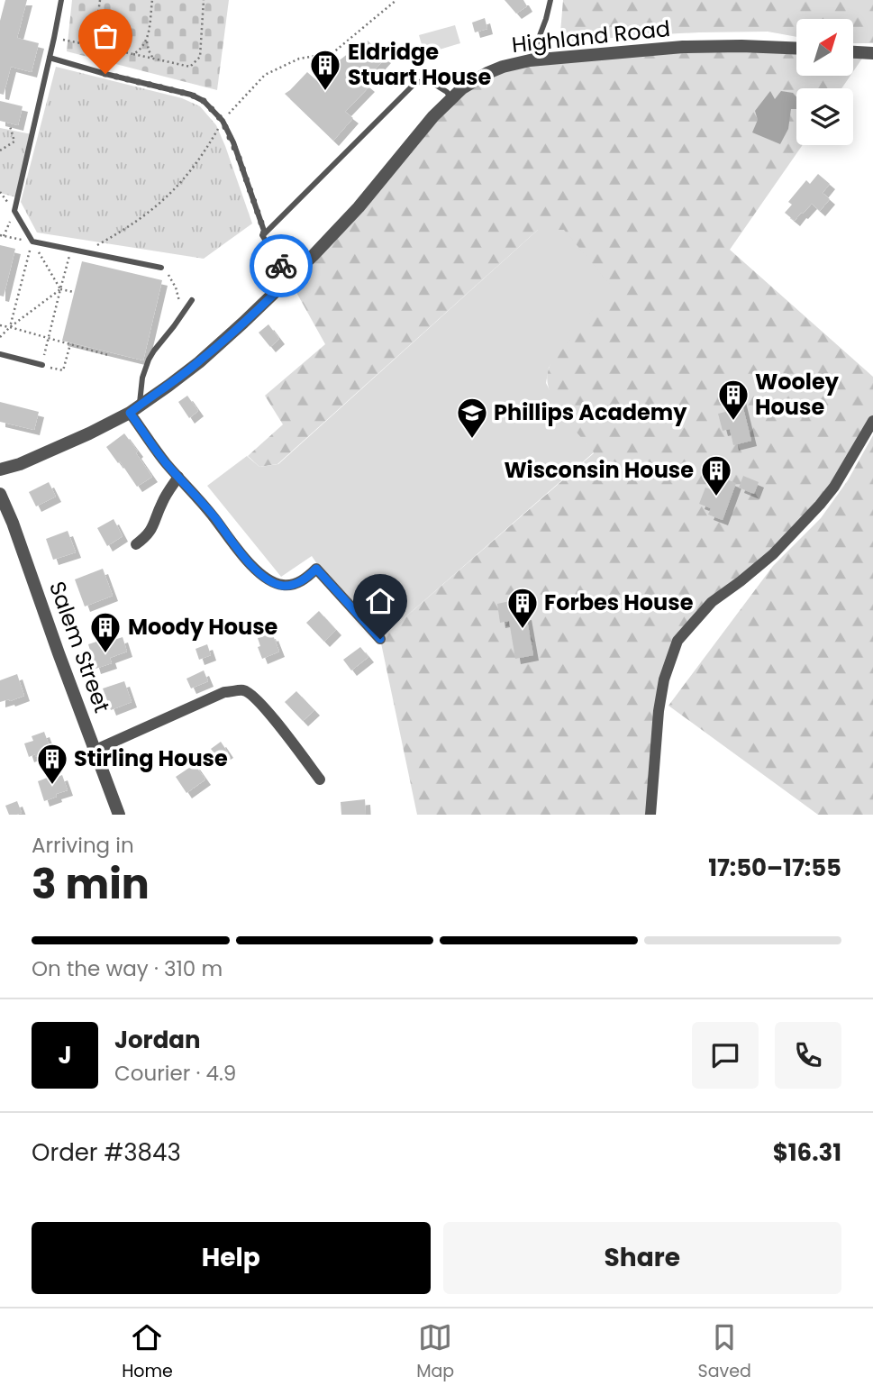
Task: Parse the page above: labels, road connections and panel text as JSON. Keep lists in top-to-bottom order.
{
  "streets": {
    "street": ["Highland Road", "Salem Street"]
  },
  "places": {
    "building": [
      "Eldridge Stuart House",
      "Wooley House",
      "Wisconsin House",
      "Forbes House",
      "Moody House",
      "Stirling House"
    ],
    "school or university": ["Phillips Academy"]
  },
  "north": "top right",
  "page": {
    "heading": ["3 min", "Arriving in", "17:50–17:55"],
    "panel": [
      "Jordan",
      "Courier · 4.9",
      "Order #3843",
      "$16.31"
    ],
    "bar": "On the way · 310 m",
    "round": "J",
    "buttons": ["Help", "Share"],
    "tabs": ["Home", "Map", "Saved"]
  }
}
